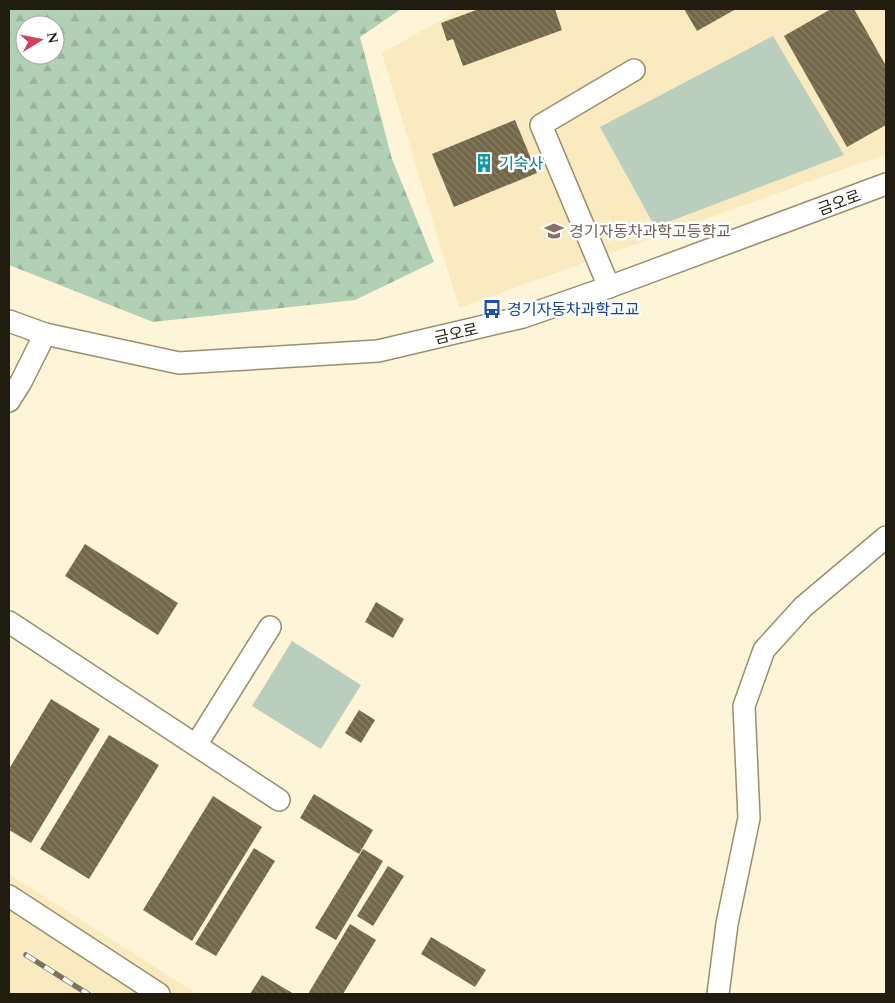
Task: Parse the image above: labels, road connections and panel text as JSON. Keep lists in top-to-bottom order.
{
  "streets": {
    "street": ["금오로"]
  },
  "places": {
    "building": ["기숙사"],
    "school or university": ["경기자동차과학고등학교"],
    "bus stop": ["경기자동차과학고교"]
  },
  "north": "right"
}
